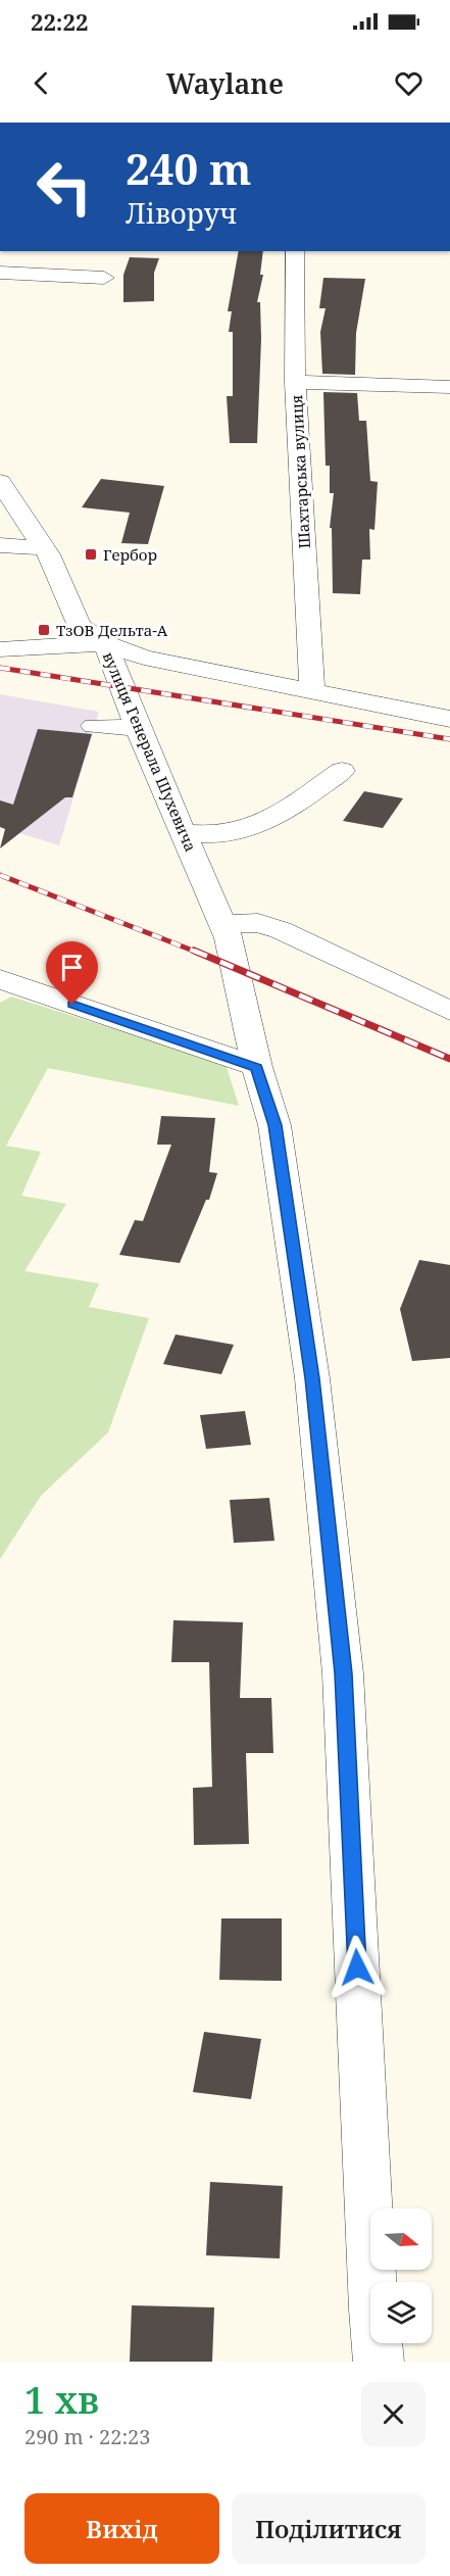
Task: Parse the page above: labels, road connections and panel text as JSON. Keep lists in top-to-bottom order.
{
  "streets": {
    "street": ["Шахтарська вулиця", "вулиця Генерала Шухевича"]
  },
  "places": {
    "transit": ["Гербор", "ТзОВ Дельта-А"]
  },
  "north": "right",
  "page": {
    "status": "22:22",
    "header": "Waylane",
    "turn": ["240 m", "Ліворуч"],
    "heading": ["1 хв", "290 m · 22:23"],
    "buttons": ["Вихід", "Поділитися"]
  }
}
